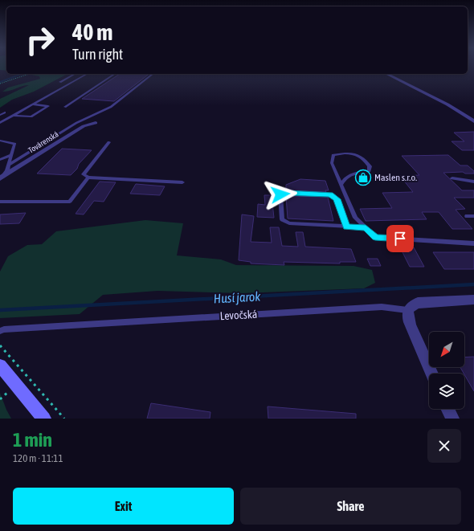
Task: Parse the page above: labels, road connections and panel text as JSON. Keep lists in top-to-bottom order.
{
  "streets": {
    "street": ["Továrenská"],
    "lane": ["Levočská"]
  },
  "water": ["Husí jarok"],
  "places": {
    "shop": ["Maslen s.r.o."]
  },
  "north": "bottom left",
  "page": {
    "turn": ["40 m", "Turn right"],
    "heading": ["1 min", "120 m · 11:11"],
    "buttons": ["Exit", "Share"]
  }
}
